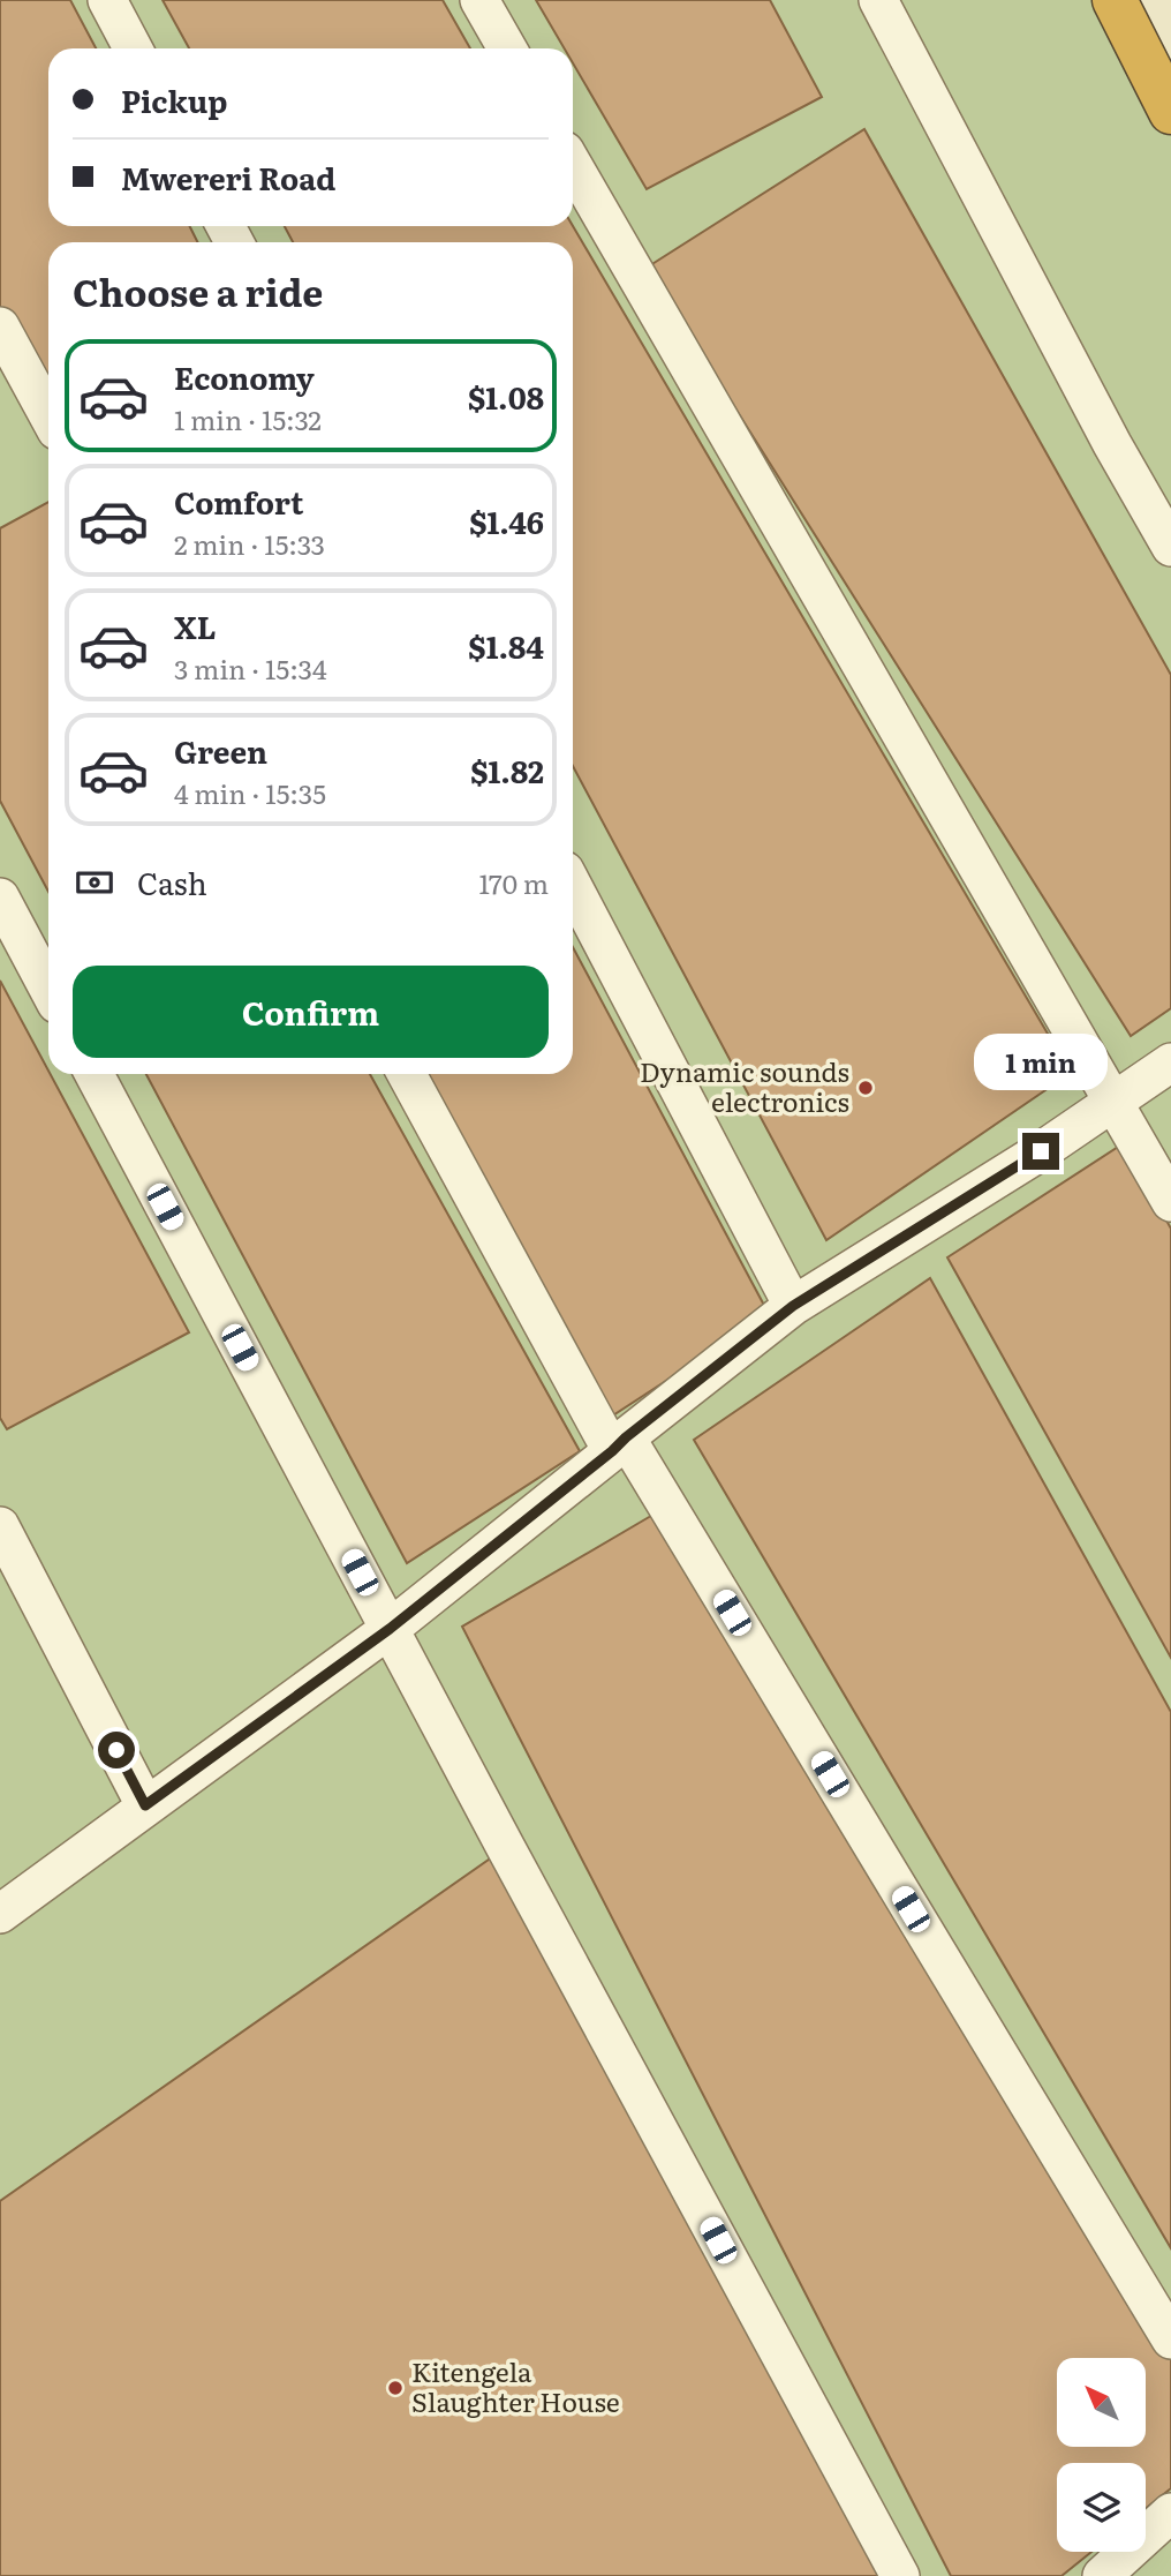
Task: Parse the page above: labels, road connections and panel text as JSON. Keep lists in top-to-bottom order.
{
  "places": ["Dynamic sounds electronics", "Kitengela Slaughter House"],
  "north": "top left",
  "page": {
    "banner": ["Pickup", "Mwereri Road"],
    "heading": "Choose a ride",
    "list": [
      {
        "name": "Economy",
        "note": "1 min · 15:32",
        "value": "$1.08"
      },
      {
        "name": "Comfort",
        "note": "2 min · 15:33",
        "value": "$1.46"
      },
      {
        "name": "XL",
        "note": "3 min · 15:34",
        "value": "$1.84"
      },
      {
        "name": "Green",
        "note": "4 min · 15:35",
        "value": "$1.82"
      }
    ],
    "pay": ["Cash", "170 m"],
    "buttons": "Confirm",
    "bubble": "1 min"
  }
}
